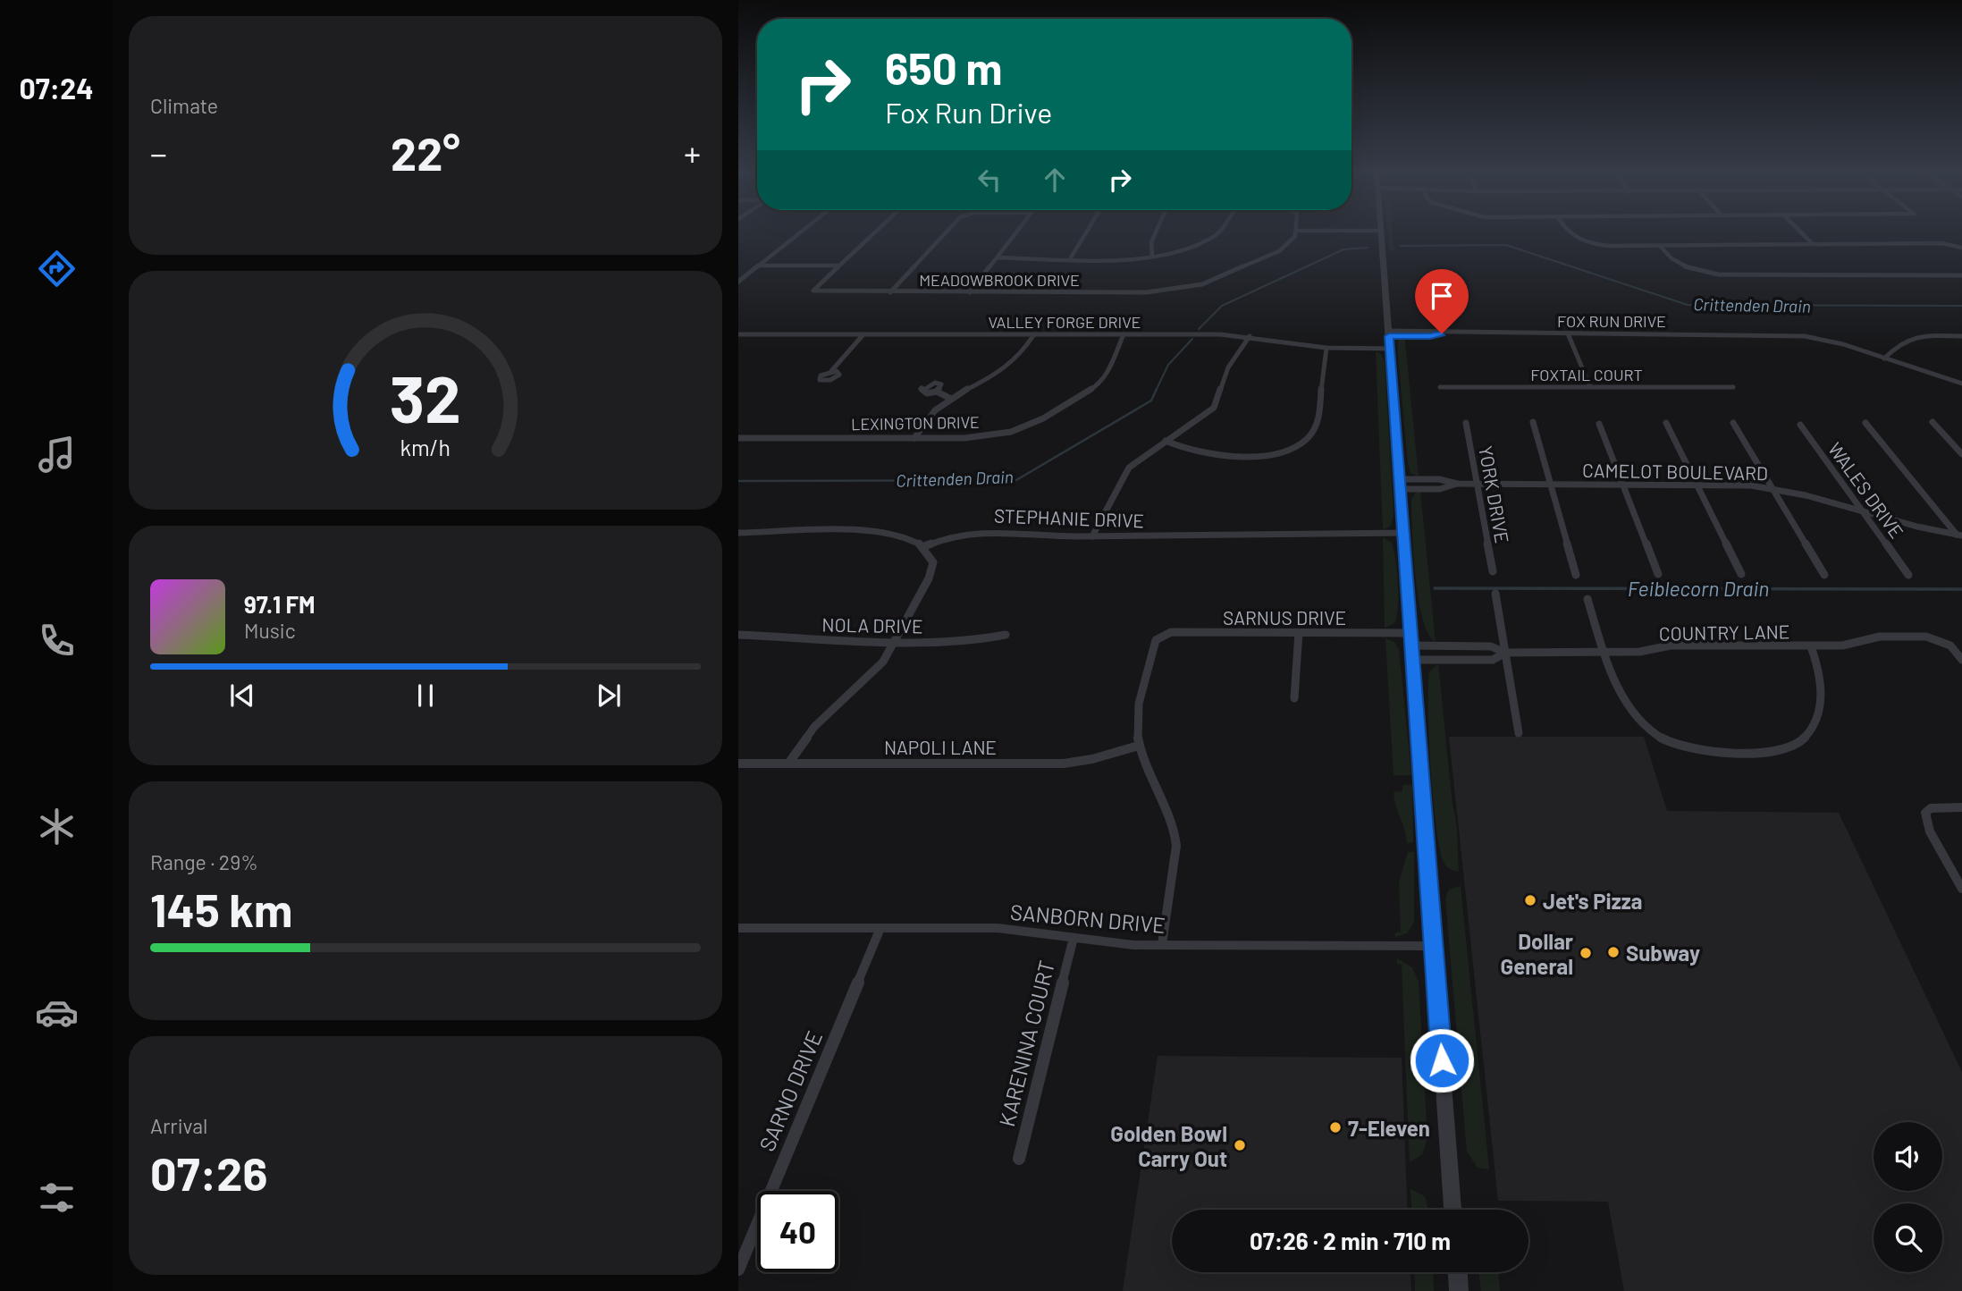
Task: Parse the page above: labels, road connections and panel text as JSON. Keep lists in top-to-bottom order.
{
  "streets": {
    "street": [
      "MEADOWBROOK DRIVE",
      "FOX RUN DRIVE",
      "VALLEY FORGE DRIVE",
      "FOXTAIL COURT",
      "LEXINGTON DRIVE",
      "CAMELOT BOULEVARD",
      "WALES DRIVE",
      "YORK DRIVE",
      "STEPHANIE DRIVE",
      "SARNUS DRIVE",
      "NOLA DRIVE",
      "COUNTRY LANE",
      "NAPOLI LANE",
      "SANBORN DRIVE",
      "KARENINA COURT",
      "SARNO DRIVE"
    ]
  },
  "crossings": [
    ["FOX RUN DRIVE", "VALLEY FORGE DRIVE"],
    ["VALLEY FORGE DRIVE", "LEXINGTON DRIVE"],
    ["CAMELOT BOULEVARD", "WALES DRIVE"],
    ["CAMELOT BOULEVARD", "YORK DRIVE"],
    ["SARNUS DRIVE", "NAPOLI LANE"],
    ["SANBORN DRIVE", "KARENINA COURT"],
    ["SANBORN DRIVE", "SARNO DRIVE"]
  ],
  "water": ["Crittenden Drain", "Feiblecorn Drain"],
  "places": [
    "Jet's Pizza",
    "Subway",
    "Dollar General",
    "7-Eleven",
    "Golden Bowl Carry Out"
  ],
  "page": {
    "tabs": "07:24",
    "tile": [
      "Climate",
      ["Range · 29%", "145 km"],
      ["Arrival", "07:26"]
    ],
    "turn": ["650 m", "Fox Run Drive"],
    "heat": ["−", "22°", "+"],
    "song": ["97.1 FM", "Music"],
    "limit": "40",
    "trip": "07:26 · 2 min · 710 m",
    "gauge": ["32", "km/h"]
  }
}
